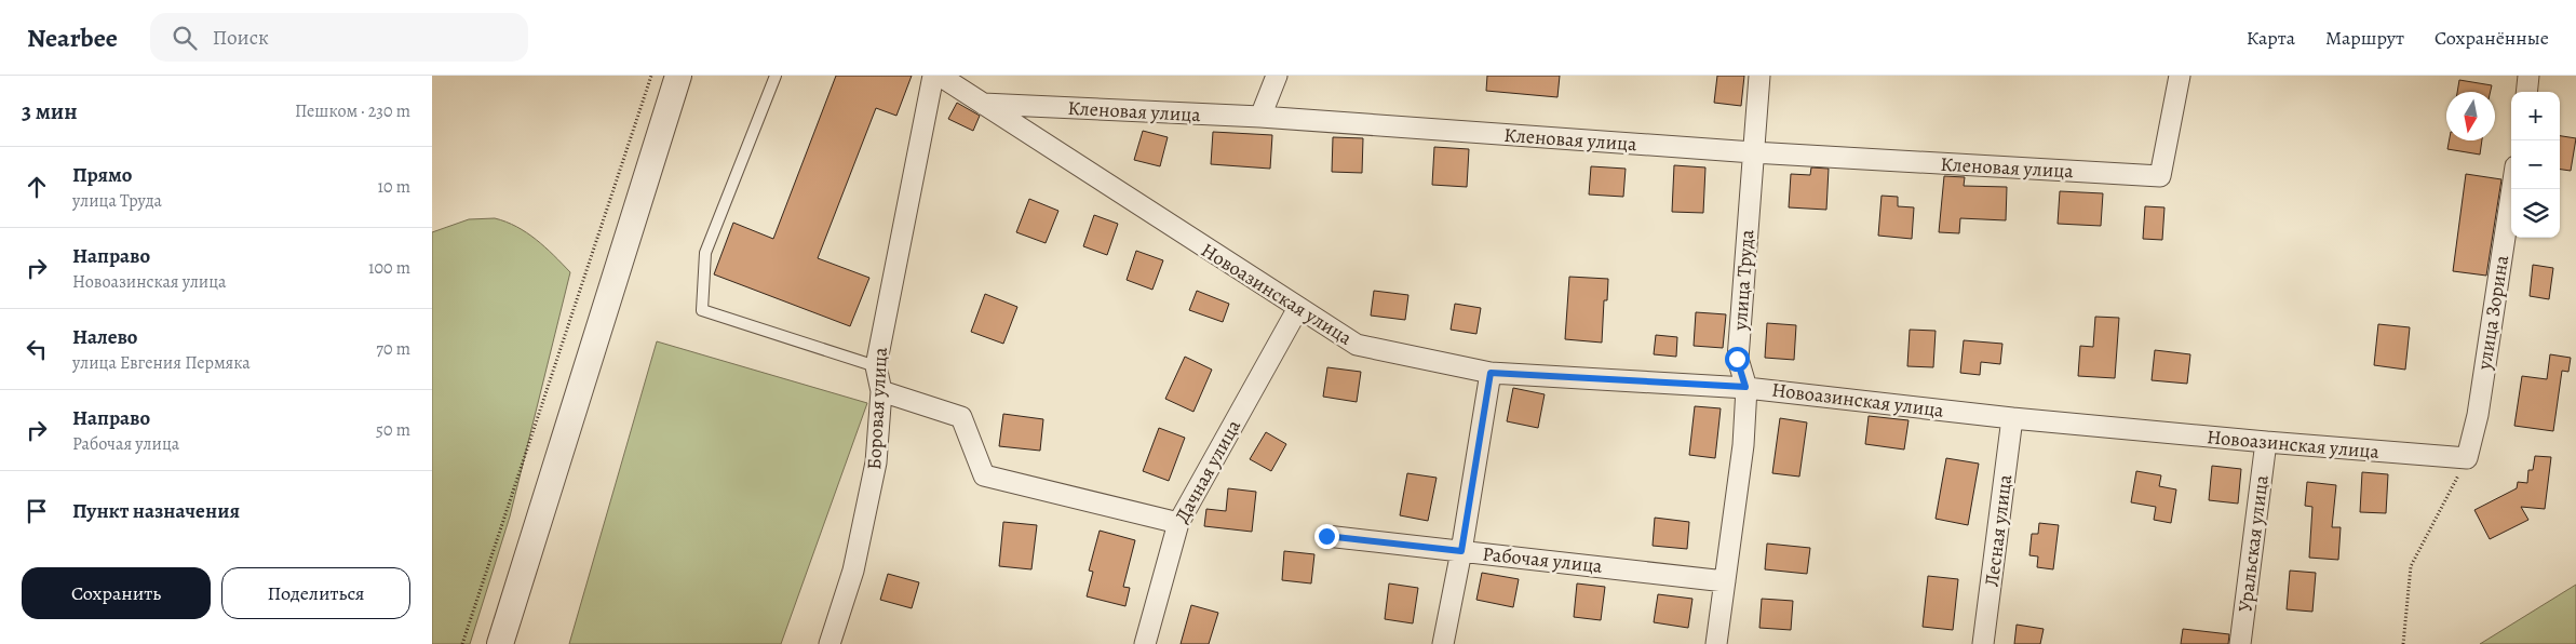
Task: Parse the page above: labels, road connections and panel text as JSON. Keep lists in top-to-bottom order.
{
  "streets": {
    "street": [
      "Кленовая улица",
      "улица Труда",
      "Новоазинская улица",
      "улица Зорина",
      "Боровая улица",
      "Дачная улица",
      "Лесная улица",
      "Уральская улица",
      "Рабочая улица"
    ]
  },
  "crossings": [
    ["Кленовая улица", "улица Труда"],
    ["Кленовая улица", "Новоазинская улица"],
    ["улица Труда", "Новоазинская улица"],
    ["улица Труда", "Рабочая улица"],
    ["Новоазинская улица", "улица Зорина"],
    ["Новоазинская улица", "Дачная улица"],
    ["Новоазинская улица", "Лесная улица"],
    ["Новоазинская улица", "Уральская улица"]
  ],
  "north": "bottom",
  "page": {
    "header": "Nearbee",
    "search": "Поиск",
    "nav": ["Карта", "Маршрут", "Сохранённые"],
    "heading": ["3 мин", "Пешком · 230 m"],
    "map_buttons": ["+", "−"],
    "list": [
      ["Прямо", "улица Труда", "10 m"],
      ["Направо", "Новоазинская улица", "100 m"],
      ["Налево", "улица Евгения Пермяка", "70 m"],
      ["Направо", "Рабочая улица", "50 m"],
      "Пункт назначения"
    ],
    "buttons": ["Сохранить", "Поделиться"]
  }
}
